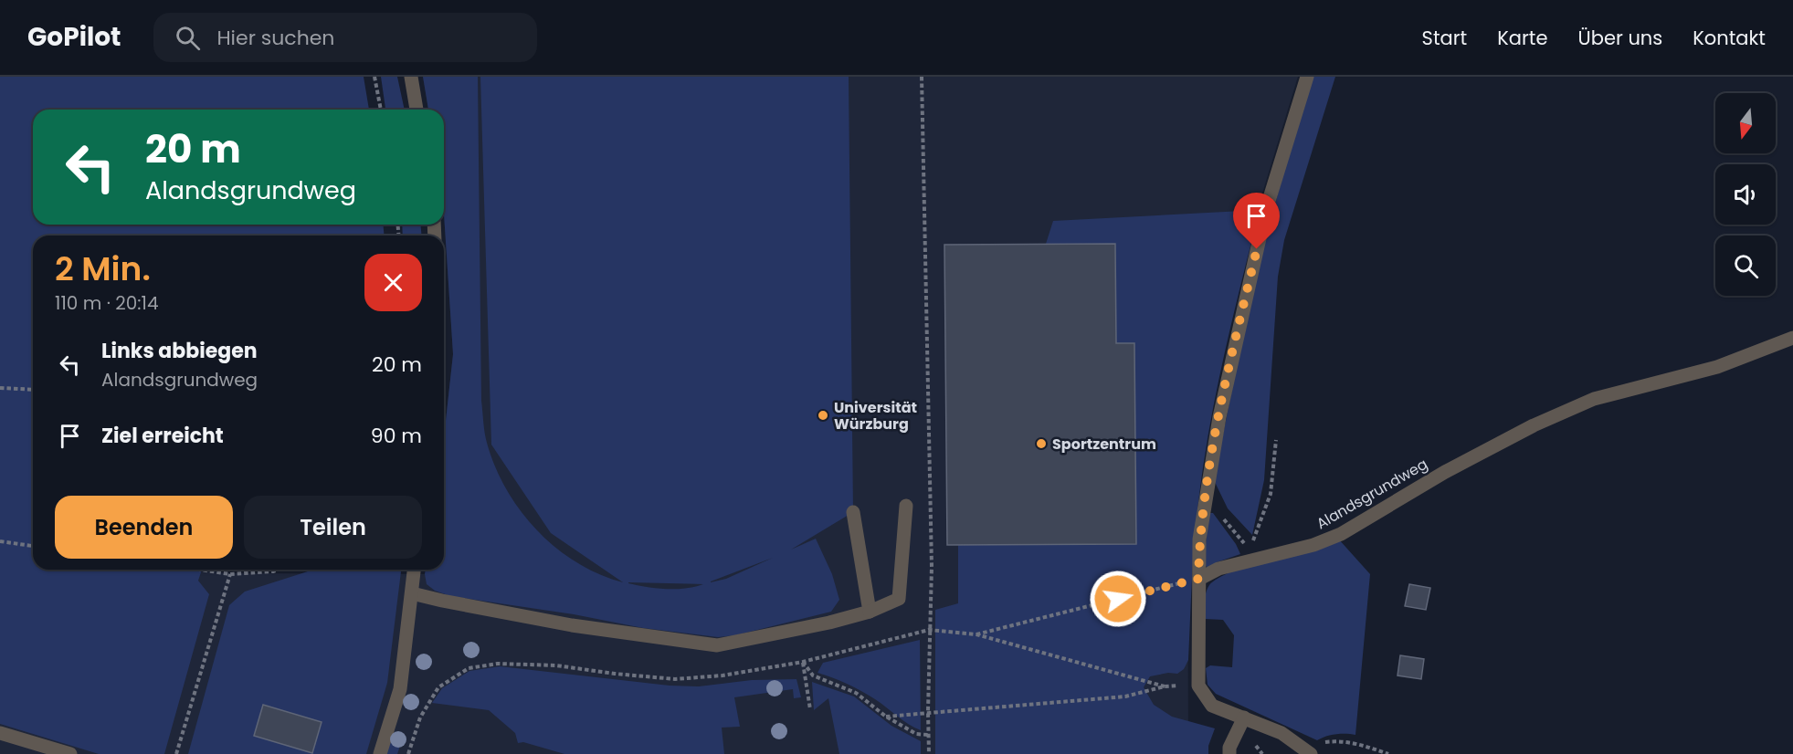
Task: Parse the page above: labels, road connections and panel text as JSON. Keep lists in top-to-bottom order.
{
  "streets": {
    "street": ["Alandsgrundweg"]
  },
  "places": ["Universität Würzburg", "Sportzentrum"],
  "north": "bottom",
  "page": {
    "header": "GoPilot",
    "search": "Hier suchen",
    "nav": [
      "Start",
      "Karte",
      "Über uns",
      "Kontakt"
    ],
    "turn": ["20 m", "Alandsgrundweg"],
    "heading": ["2 Min.", "110 m · 20:14"],
    "list": [
      {
        "name": "Links abbiegen",
        "note": "Alandsgrundweg",
        "value": "20 m"
      },
      {
        "name": "Ziel erreicht",
        "value": "90 m"
      }
    ],
    "buttons": ["Beenden", "Teilen"]
  }
}
